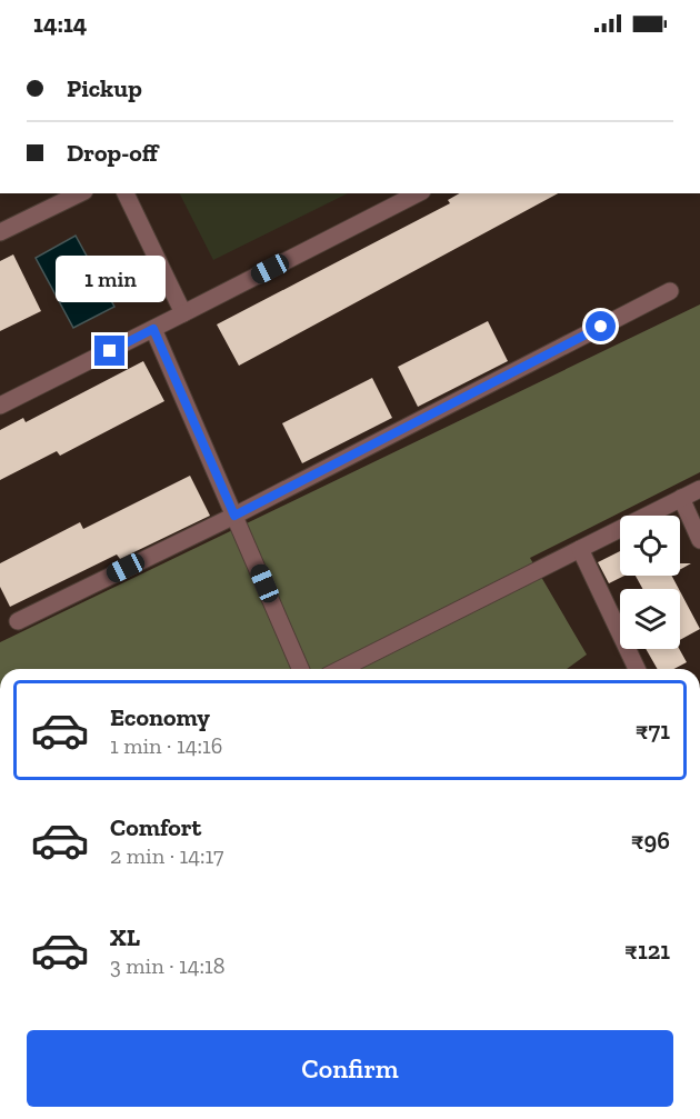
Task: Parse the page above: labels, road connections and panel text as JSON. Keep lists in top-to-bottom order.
{
  "page": {
    "status": "14:14",
    "banner": ["Pickup", "Drop-off"],
    "bubble": "1 min",
    "list": [
      {
        "name": "Economy",
        "note": "1 min · 14:16",
        "value": "₹71"
      },
      {
        "name": "Comfort",
        "note": "2 min · 14:17",
        "value": "₹96"
      },
      {
        "name": "XL",
        "note": "3 min · 14:18",
        "value": "₹121"
      }
    ],
    "buttons": "Confirm"
  }
}
